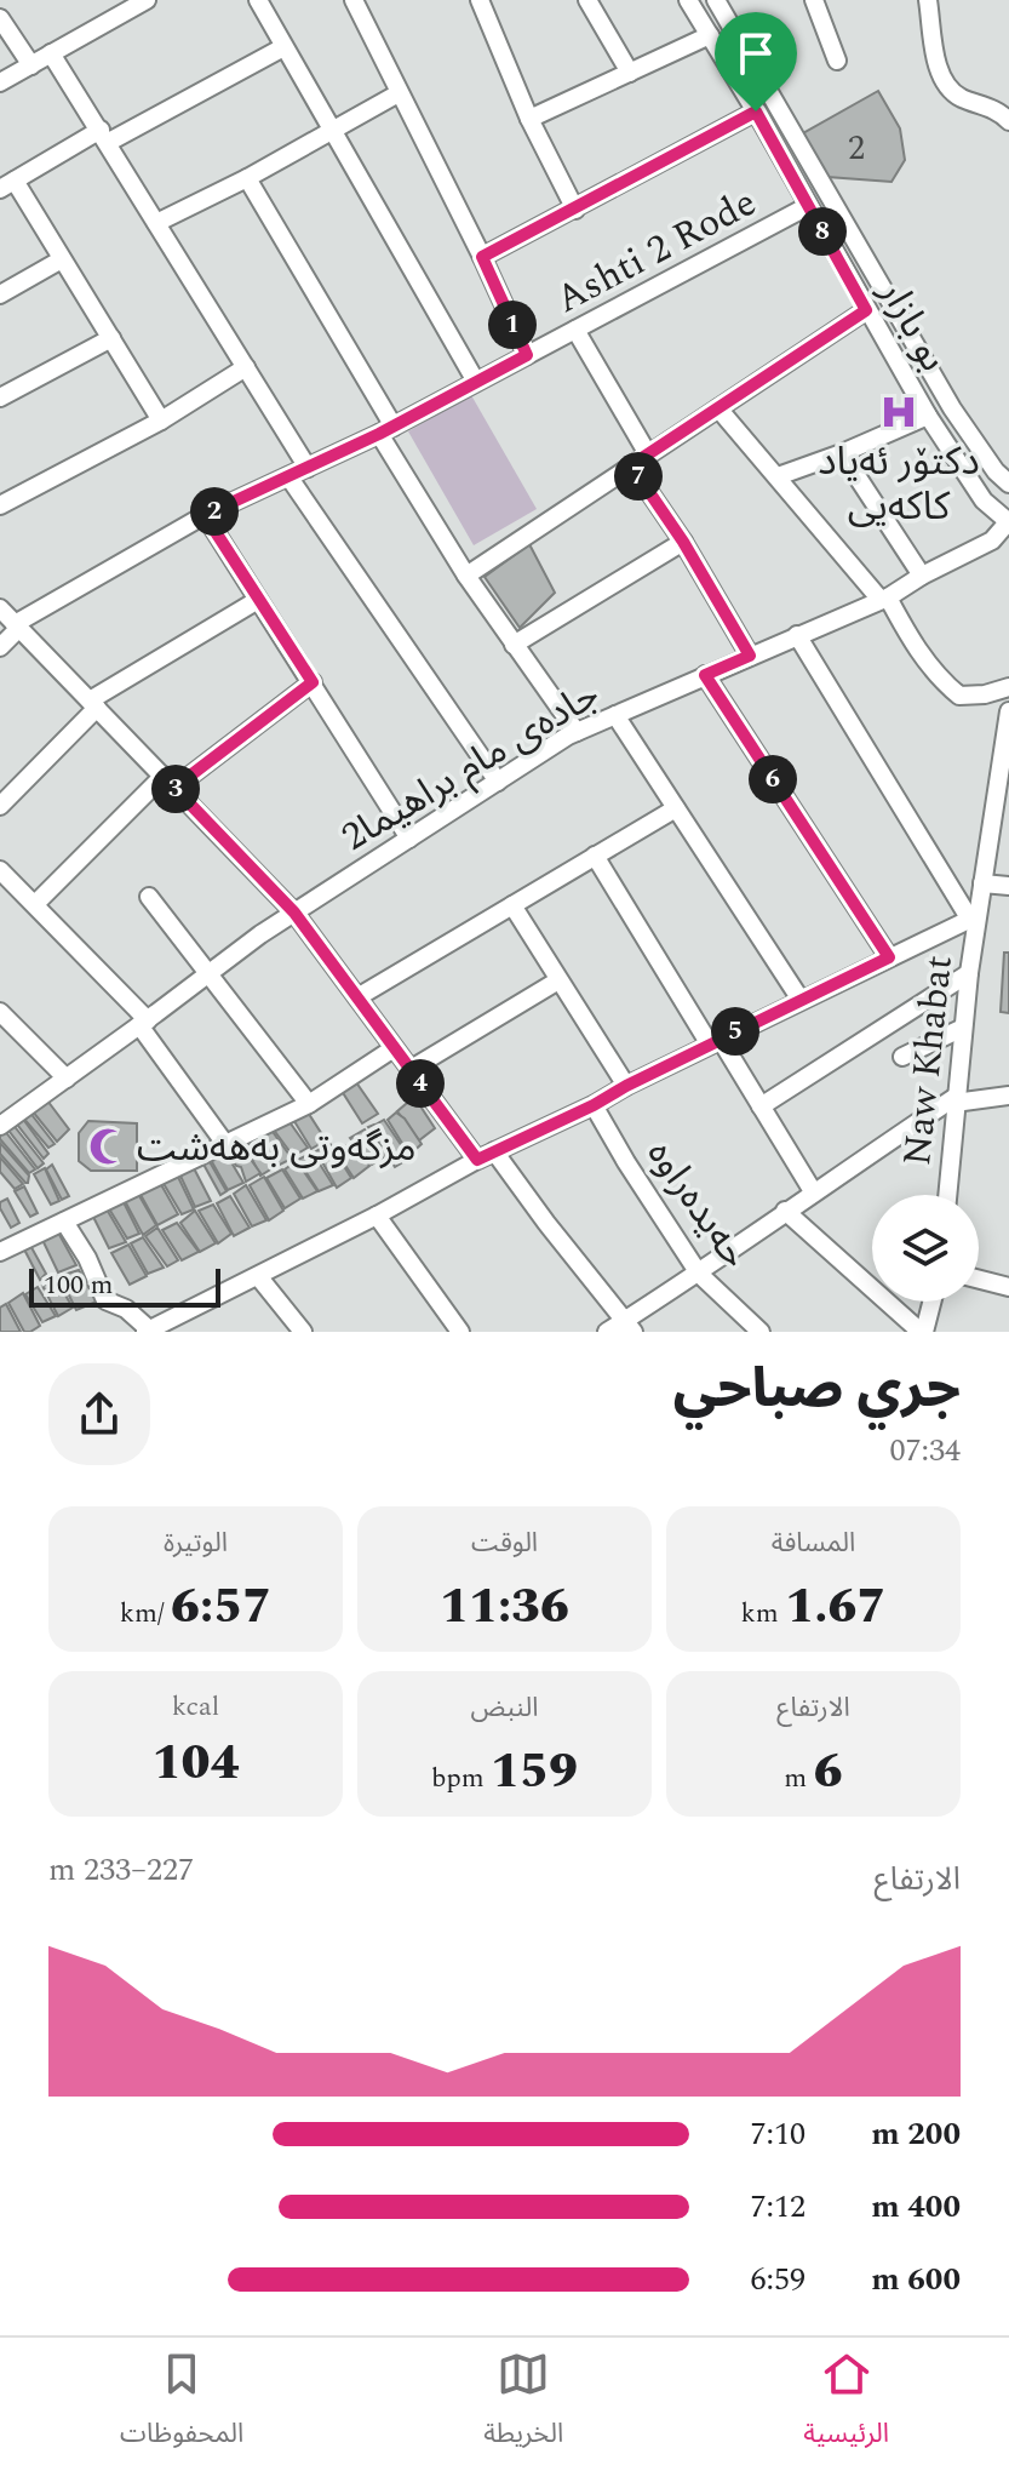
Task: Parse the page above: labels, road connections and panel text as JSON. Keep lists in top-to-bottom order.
{
  "streets": {
    "street": [
      "Ashti 2 Rode",
      "بو بازار",
      "جادەی مام براهیما2",
      "Naw Khabat",
      "حەیدەراوە"
    ]
  },
  "crossings": [
    ["Ashti 2 Rode", "بو بازار"],
    ["بو بازار", "جادەی مام براهیما2"]
  ],
  "places": {
    "hospital": ["دکتۆر ئەیاد کاکەیی"],
    "mosque": ["مزگەوتی بەهەشت"]
  },
  "house_numbers": ["2"],
  "scale_bar": "100 m",
  "page": {
    "pins": [
      "8",
      "1",
      "7",
      "2",
      "6",
      "3",
      "5",
      "4"
    ],
    "scale": "100 m",
    "heading": ["جري صباحي", "07:34"],
    "stats": [
      ["المسافة", "1.67 km"],
      ["الوقت", "11:36"],
      ["الوتيرة", "6:57 /km"],
      ["الارتفاع", "6 m"],
      ["النبض", "159 bpm"],
      ["kcal", "104"]
    ],
    "chart": ["الارتفاع", "227–233 m"],
    "list": [
      {
        "name": "200 m",
        "note": "7:10"
      },
      {
        "name": "400 m",
        "note": "7:12"
      },
      {
        "name": "600 m",
        "note": "6:59"
      }
    ],
    "tabs": ["الرئيسية", "الخريطة", "المحفوظات"]
  }
}
